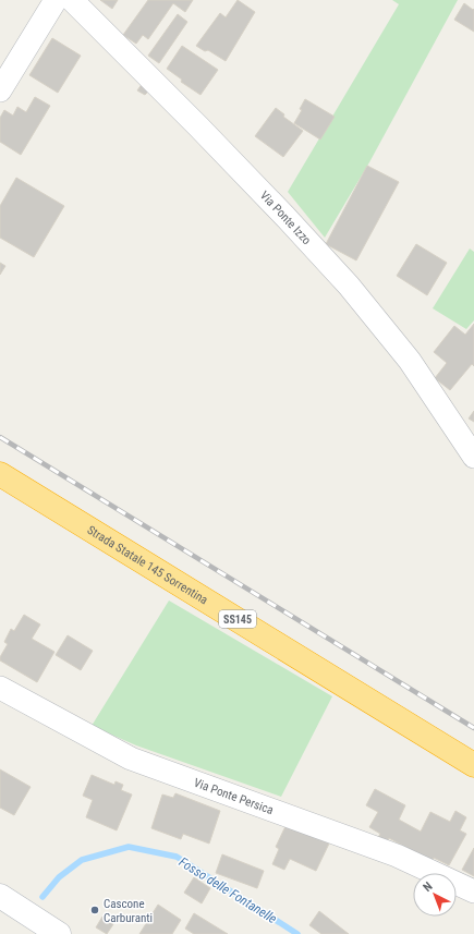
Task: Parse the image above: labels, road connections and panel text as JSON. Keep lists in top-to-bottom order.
{
  "streets": {
    "highway": ["Strada Statale 145 Sorrentina", "SS145"],
    "street": ["Via Ponte Izzo", "Via Ponte Persica"]
  },
  "water": ["Fosso delle Fontanelle"],
  "places": ["Cascone Carburanti"],
  "north": "top left"
}
